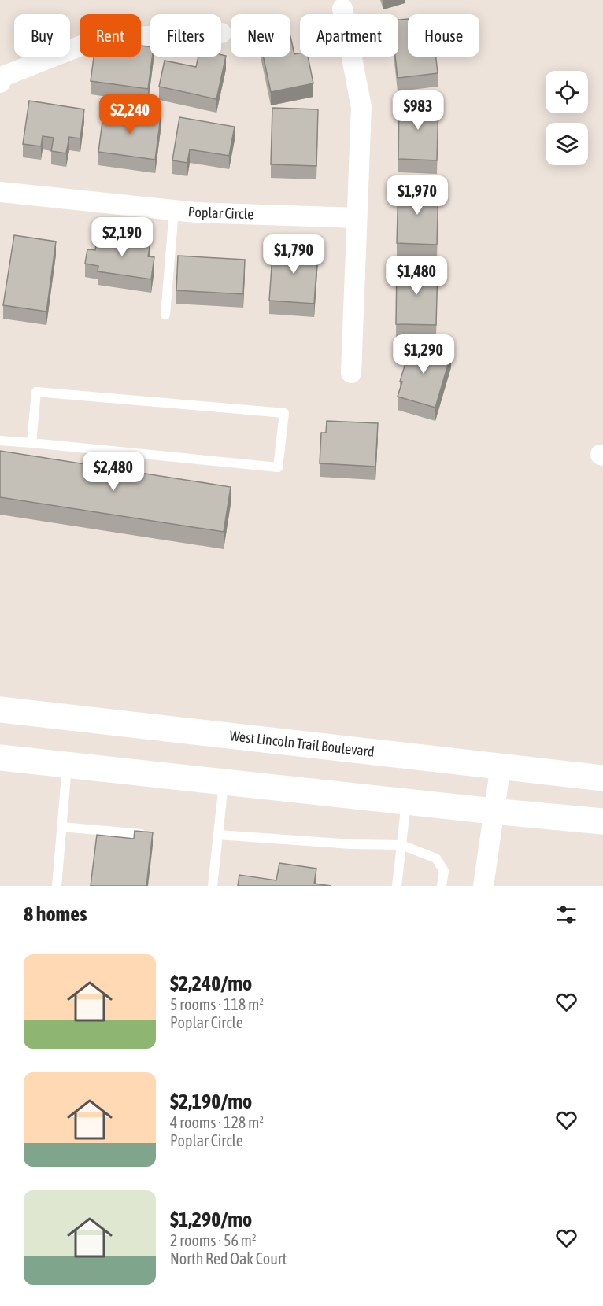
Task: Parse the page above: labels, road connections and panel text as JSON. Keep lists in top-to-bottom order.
{
  "streets": {
    "main road": ["West Lincoln Trail Boulevard"],
    "street": ["Poplar Circle"]
  },
  "page": {
    "chip": [
      "Buy",
      "Rent",
      "Filters",
      "New",
      "Apartment",
      "House"
    ],
    "price": [
      "$983",
      "$2,240",
      "$1,970",
      "$2,190",
      "$1,790",
      "$1,480",
      "$1,290",
      "$2,480"
    ],
    "heading": "8 homes",
    "list": [
      {
        "name": "$2,240/mo",
        "note": "5 rooms · 118 m² · Poplar Circle"
      },
      {
        "name": "$2,190/mo",
        "note": "4 rooms · 128 m² · Poplar Circle"
      },
      {
        "name": "$1,290/mo",
        "note": "2 rooms · 56 m² · North Red Oak Court"
      }
    ]
  }
}
